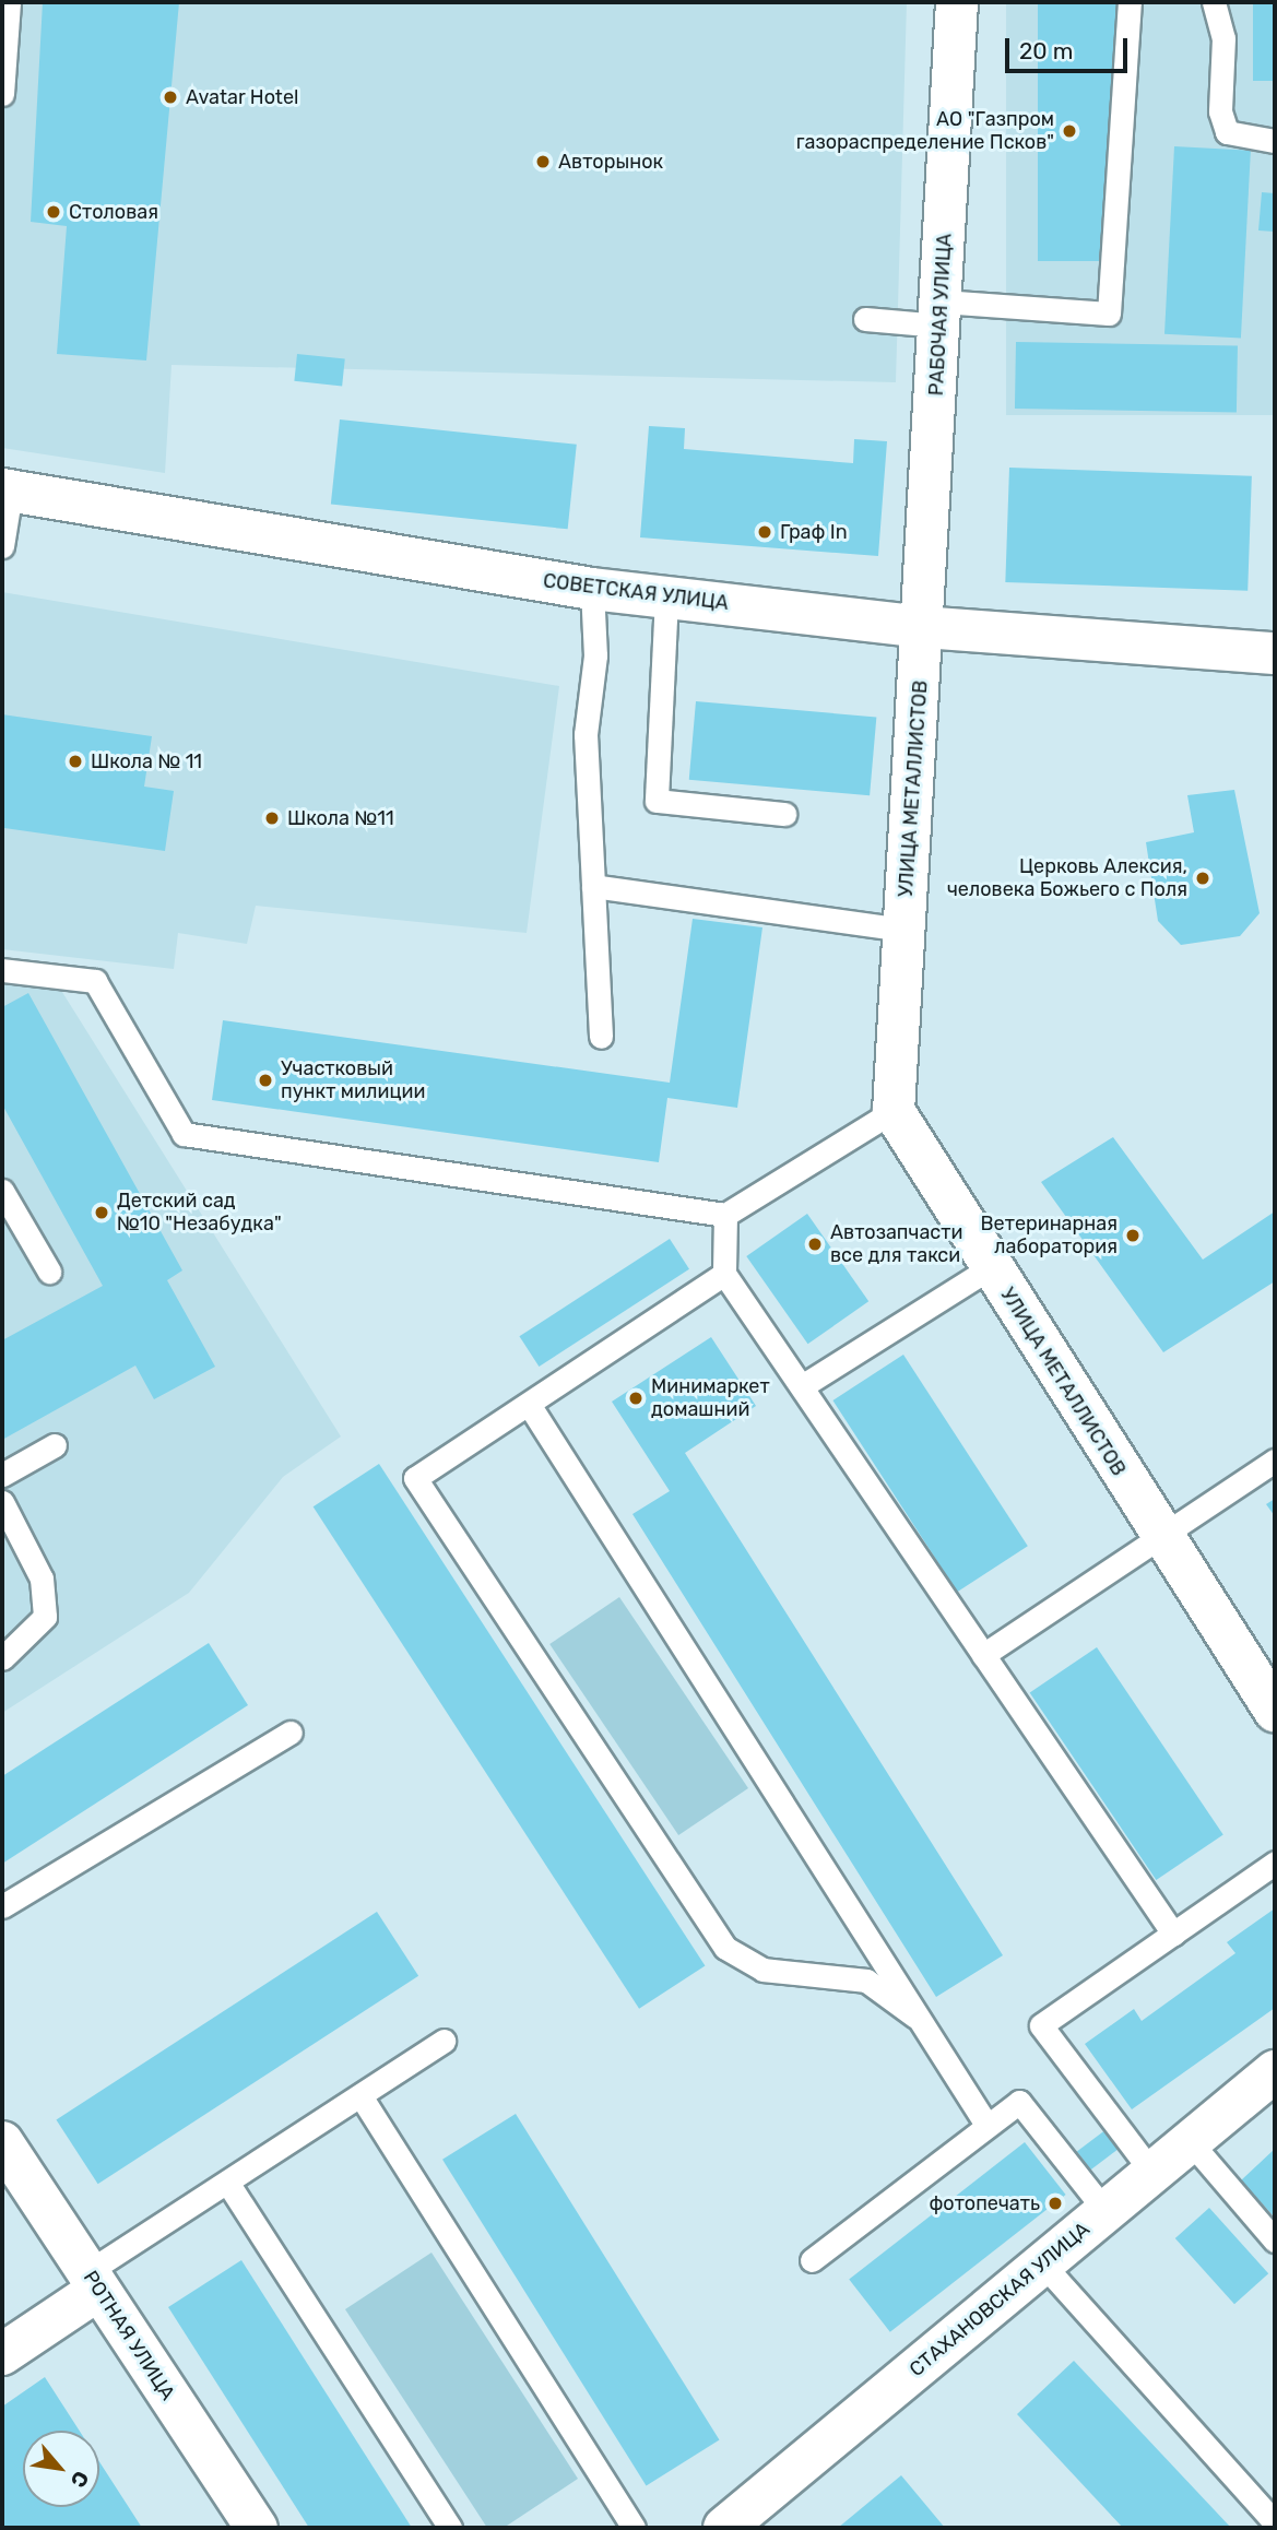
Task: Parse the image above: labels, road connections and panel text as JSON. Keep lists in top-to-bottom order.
{
  "streets": {
    "street": [
      "РАБОЧАЯ УЛИЦА",
      "СОВЕТСКАЯ УЛИЦА",
      "УЛИЦА МЕТАЛЛИСТОВ",
      "СТАХАНОВСКАЯ УЛИЦА",
      "РОТНАЯ УЛИЦА"
    ]
  },
  "crossings": [
    ["РАБОЧАЯ УЛИЦА", "СОВЕТСКАЯ УЛИЦА"],
    ["РАБОЧАЯ УЛИЦА", "УЛИЦА МЕТАЛЛИСТОВ"],
    ["СОВЕТСКАЯ УЛИЦА", "УЛИЦА МЕТАЛЛИСТОВ"]
  ],
  "places": [
    "Avatar Hotel",
    "АО \"Газпром газораспределение Псков\"",
    "Авторынок",
    "Столовая",
    "Граф In",
    "Школа № 11",
    "Школа №11",
    "Церковь Алексия, человека Божьего с Поля",
    "Участковый пункт милиции",
    "Детский сад №10 \"Незабудка\"",
    "Ветеринарная лаборатория",
    "Автозапчасти все для такси",
    "Минимаркет домашний",
    "фотопечать"
  ],
  "scale_bar": "20 m",
  "north": "bottom right"
}
